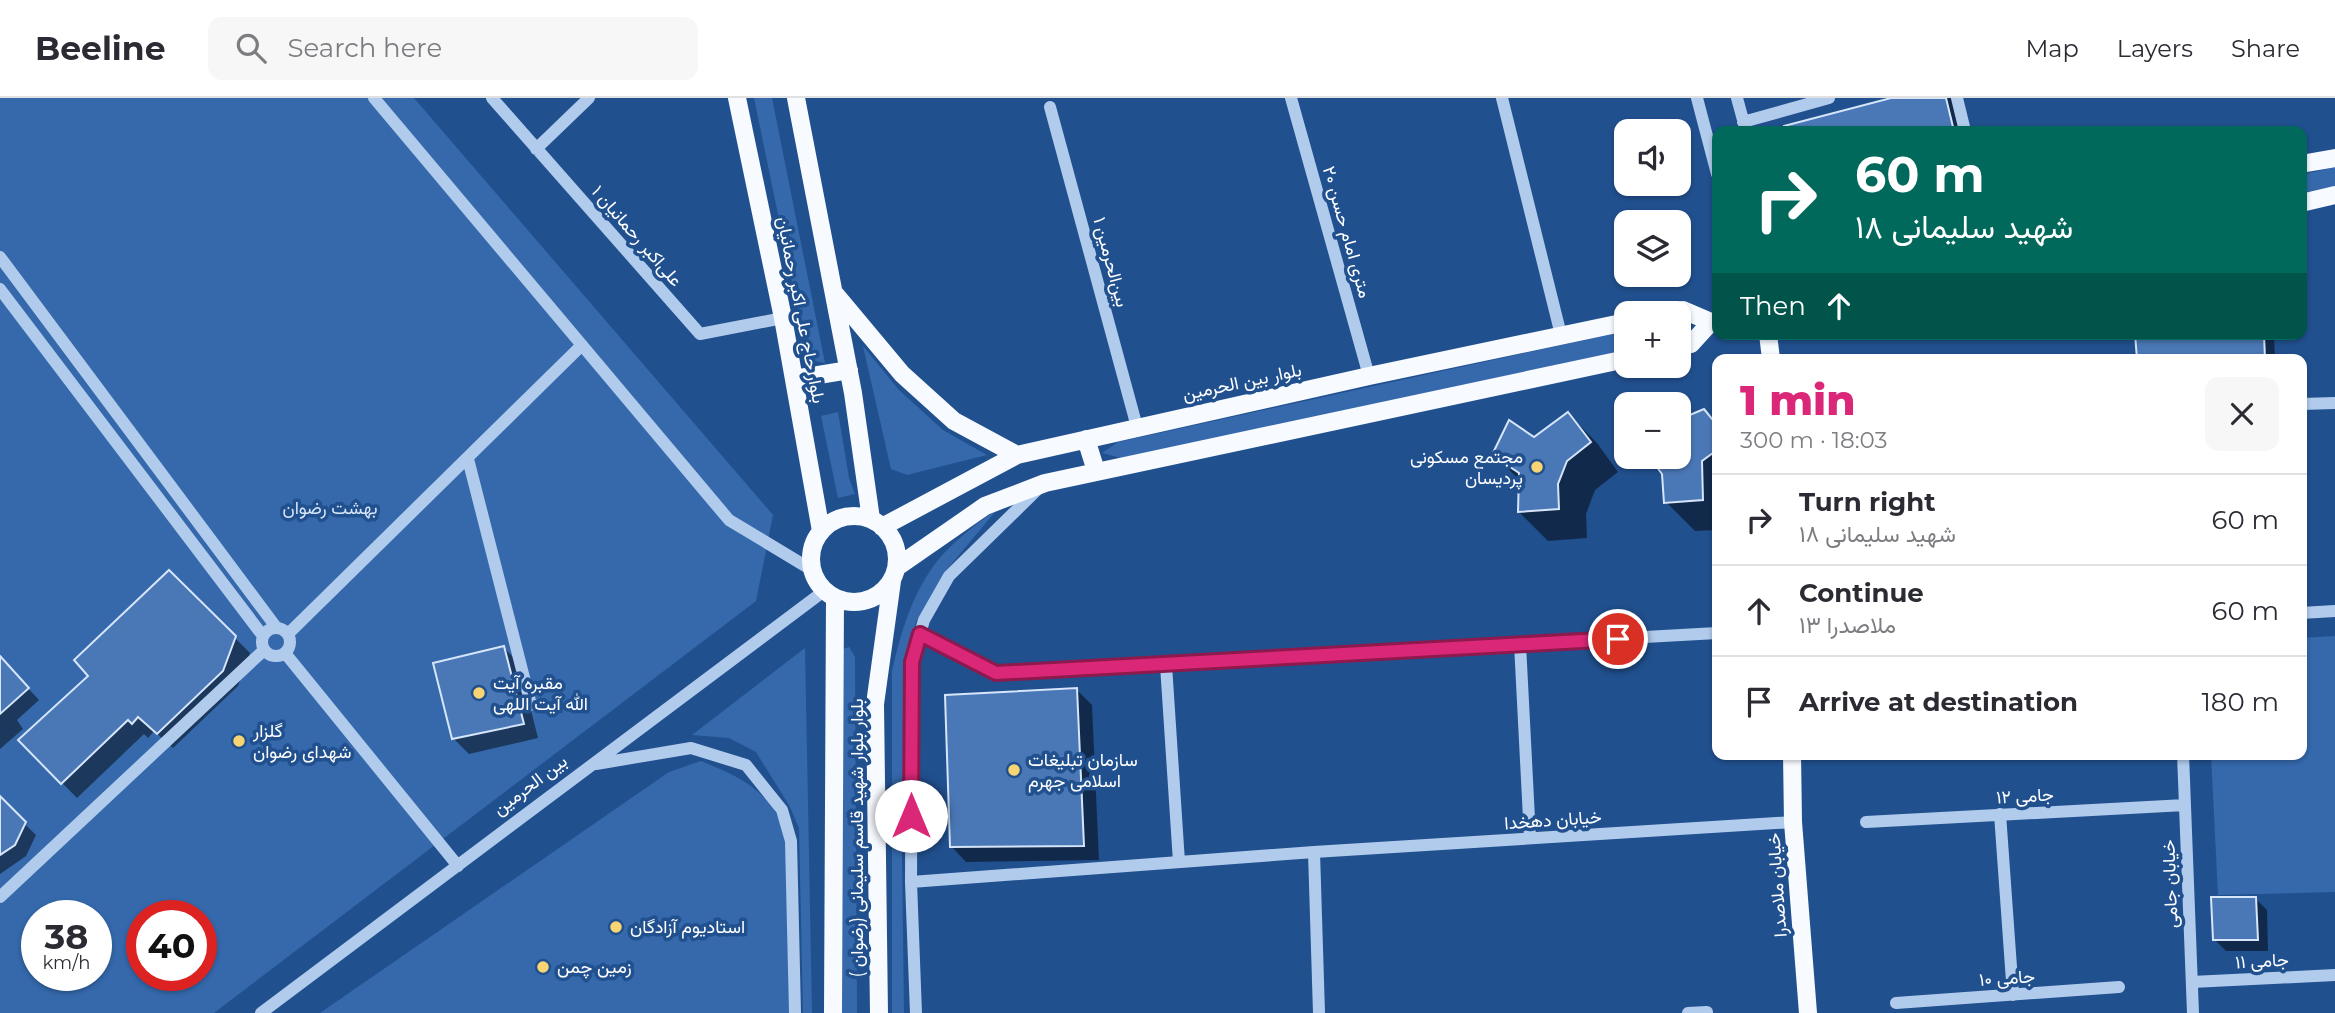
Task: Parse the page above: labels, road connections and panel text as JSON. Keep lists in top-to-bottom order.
{
  "streets": {
    "main road": [
      "بلوار حاج علی اکبر رحمانیان",
      "بلوار بین الحرمین",
      "بلوار بلوار شهید قاسم سلیمانی (رضوان )",
      "خیابان ملاصدرا"
    ],
    "street": [
      "۲۰ متری امام حسن",
      "علی‌اکبر رحمانیان ۱",
      "بین‌الحرمین ۱",
      "بین الحرمین",
      "جامی ۱۲",
      "خیابان دهخدا",
      "خیابان جامی",
      "جامی ۱۱",
      "جامی ۱۰"
    ]
  },
  "crossings": [
    ["۲۰ متری امام حسن", "بلوار بین الحرمین"],
    ["علی‌اکبر رحمانیان ۱", "بلوار حاج علی اکبر رحمانیان"],
    ["بین‌الحرمین ۱", "بلوار بین الحرمین"],
    ["بلوار حاج علی اکبر رحمانیان", "بلوار بین الحرمین"],
    ["بلوار حاج علی اکبر رحمانیان", "بین الحرمین"],
    ["بلوار حاج علی اکبر رحمانیان", "بلوار بلوار شهید قاسم سلیمانی (رضوان )"],
    ["بلوار بین الحرمین", "بین الحرمین"],
    ["بلوار بین الحرمین", "بلوار بلوار شهید قاسم سلیمانی (رضوان )"],
    ["بین الحرمین", "بلوار بلوار شهید قاسم سلیمانی (رضوان )"],
    ["جامی ۱۲", "خیابان جامی"],
    ["خیابان دهخدا", "خیابان ملاصدرا"],
    ["خیابان جامی", "جامی ۱۱"]
  ],
  "parks": ["بهشت رضوان"],
  "places": [
    "مجتمع مسکونی پردیسان",
    "مقبره آیت الله آیت اللهی",
    "گلزار شهدای رضوان",
    "سازمان تبلیغات اسلامی جهرم",
    "استادیوم آزادگان",
    "زمین چمن"
  ],
  "page": {
    "header": "Beeline",
    "search": "Search here",
    "nav": ["Map", "Layers", "Share"],
    "map_buttons": ["+", "−"],
    "turn": ["60 m", "شهید سلیمانی ۱۸"],
    "then": "Then",
    "heading": ["1 min", "300 m · 18:03"],
    "list": [
      {
        "name": "Turn right",
        "note": "شهید سلیمانی ۱۸",
        "value": "60 m"
      },
      {
        "name": "Continue",
        "note": "ملاصدرا ۱۳",
        "value": "60 m"
      },
      {
        "name": "Arrive at destination",
        "value": "180 m"
      }
    ],
    "speed": "38 km/h",
    "limit": "40"
  }
}
